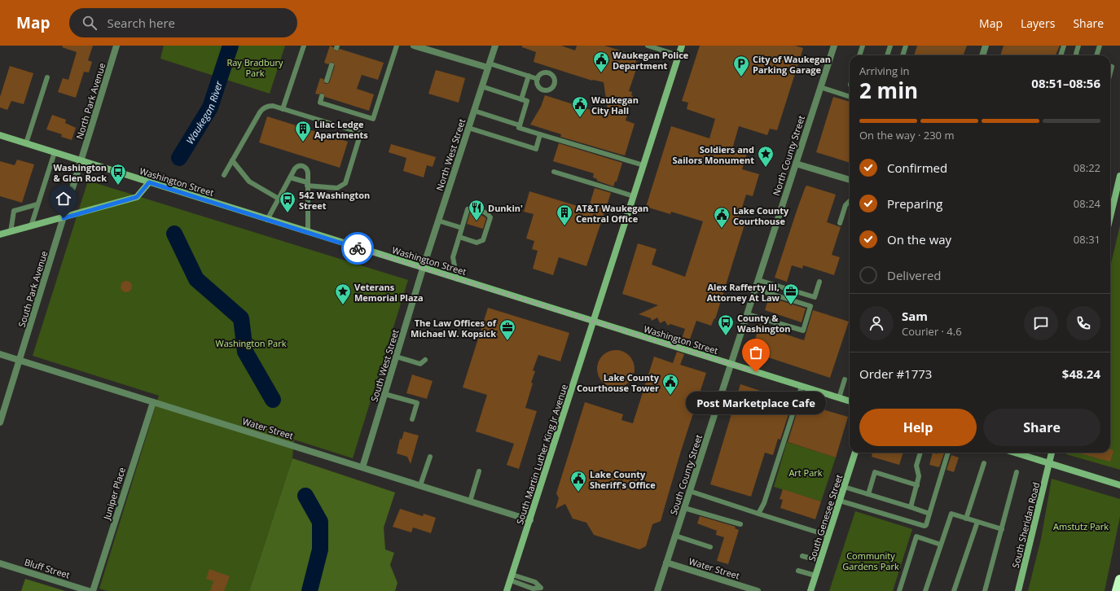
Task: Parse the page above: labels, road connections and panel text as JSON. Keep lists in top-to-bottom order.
{
  "streets": {
    "main road": [
      "Washington Street",
      "South Martin Luther King Jr Avenue",
      "South Genesee Street",
      "South Sheridan Road"
    ],
    "street": [
      "North Park Avenue",
      "North West Street",
      "North County Street",
      "South Park Avenue",
      "South West Street",
      "Water Street",
      "South County Street",
      "Juniper Place",
      "Bluff Street"
    ]
  },
  "crossings": [
    ["North Park Avenue", "Washington Street"],
    ["North Park Avenue", "South Park Avenue"],
    ["North West Street", "Washington Street"],
    ["North West Street", "South West Street"],
    ["North County Street", "Washington Street"],
    ["North County Street", "South County Street"],
    ["Washington Street", "South Park Avenue"],
    ["Washington Street", "South West Street"],
    ["Washington Street", "South Martin Luther King Jr Avenue"],
    ["Washington Street", "South County Street"],
    ["South Park Avenue", "Water Street"],
    ["South West Street", "Water Street"],
    ["Water Street", "South Martin Luther King Jr Avenue"],
    ["Water Street", "South County Street"],
    ["Water Street", "Juniper Place"]
  ],
  "water": ["Waukegan River"],
  "parks": [
    "Ray Bradbury Park",
    "Washington Park",
    "Art Park",
    "Amstutz Park",
    "Community Gardens Park"
  ],
  "places": {
    "public building": [
      "Waukegan Police Department",
      "Waukegan City Hall",
      "Lake County Courthouse",
      "Lake County Courthouse Tower",
      "Lake County Sheriff's Office"
    ],
    "parking": ["City of Waukegan Parking Garage"],
    "building": ["Lilac Ledge Apartments", "AT&T Waukegan Central Office"],
    "place": ["Soldiers and Sailors Monument", "Veterans Memorial Plaza"],
    "bus stop": ["Washington & Glen Rock", "542 Washington Street", "County & Washington"],
    "restaurant": ["Dunkin'"],
    "office": ["Alex Rafferty III, Attorney At Law", "The Law Offices of Michael W. Kopsick"],
    "other": ["Post Marketplace Cafe"]
  },
  "page": {
    "header": "Map",
    "search": "Search here",
    "nav": ["Map", "Layers", "Share"],
    "heading": ["2 min", "Arriving in", "08:51–08:56"],
    "panel": [
      "Sam",
      "Courier · 4.6",
      "Order #1773",
      "$48.24"
    ],
    "bar": "On the way · 230 m",
    "list": [
      ["Confirmed", "08:22"],
      ["Preparing", "08:24"],
      ["On the way", "08:31"],
      "Delivered"
    ],
    "bubble": "Post Marketplace Cafe",
    "buttons": ["Help", "Share"]
  }
}
